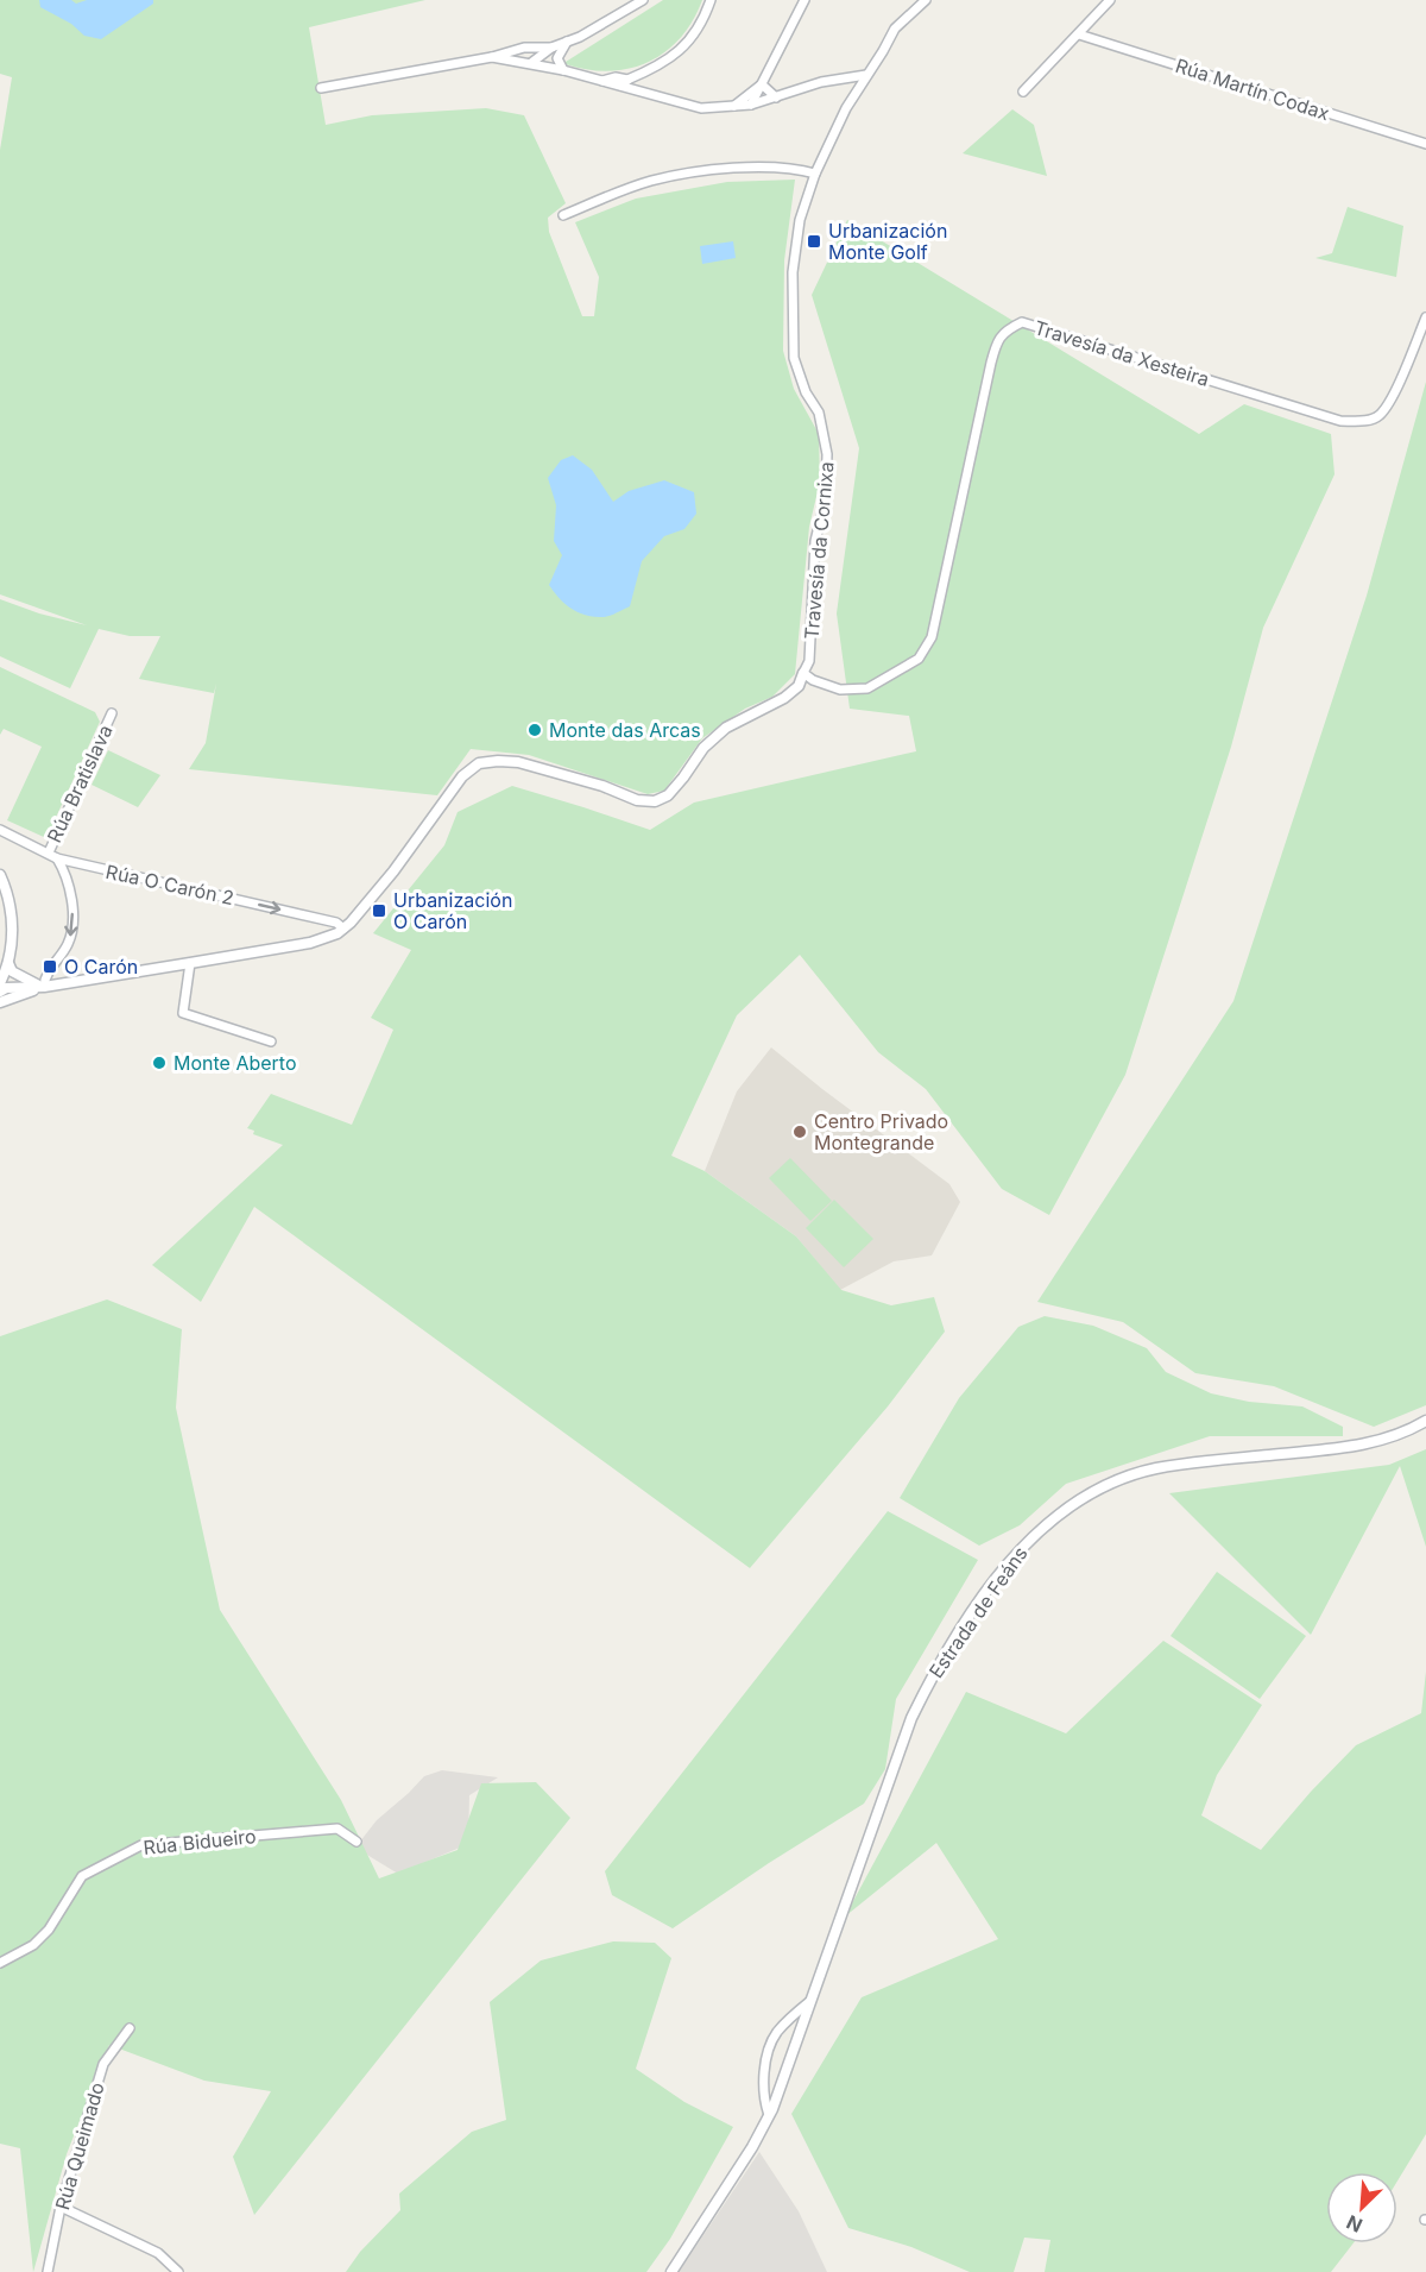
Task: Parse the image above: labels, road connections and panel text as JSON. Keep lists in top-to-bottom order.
{
  "streets": {
    "street": [
      "Rúa Martín Codax",
      "Travesía da Xesteira",
      "Travesía da Cornixa",
      "Rúa Bratislava",
      "Rúa O Carón 2",
      "Estrada de Feáns",
      "Rúa Bidueiro",
      "Rúa Queimado"
    ]
  },
  "crossings": [
    ["Travesía da Xesteira", "Travesía da Cornixa"],
    ["Rúa Bratislava", "Rúa O Carón 2"]
  ],
  "one_way": ["Rúa O Carón 2"],
  "places": {
    "transit": ["Urbanización Monte Golf", "Urbanización O Carón", "O Carón"],
    "other": ["Monte das Arcas", "Monte Aberto", "Centro Privado Montegrande"]
  },
  "north": "bottom left"
}
